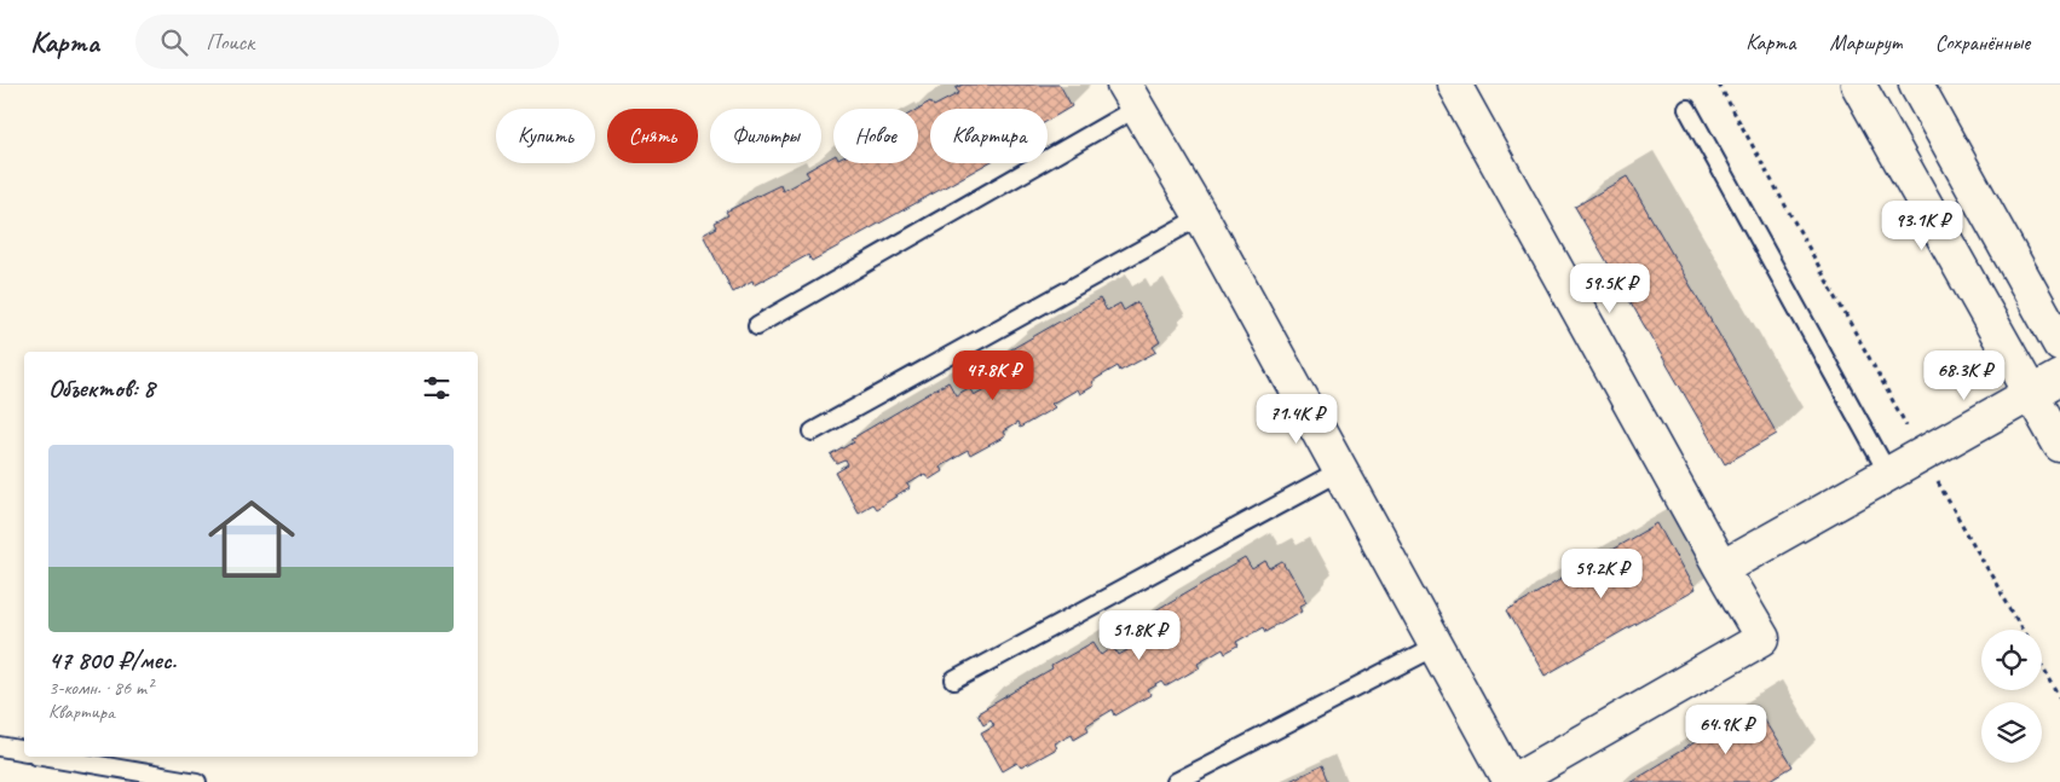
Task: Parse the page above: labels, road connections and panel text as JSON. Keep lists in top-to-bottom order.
{
  "page": {
    "header": "Карта",
    "search": "Поиск",
    "nav": ["Карта", "Маршрут", "Сохранённые"],
    "chip": [
      "Купить",
      "Снять",
      "Фильтры",
      "Новое",
      "Квартира"
    ],
    "price": [
      "93.1K ₽",
      "59.5K ₽",
      "47.8K ₽",
      "68.3K ₽",
      "71.4K ₽",
      "59.2K ₽",
      "51.8K ₽",
      "64.9K ₽"
    ],
    "heading": "Объектов: 8",
    "list": [
      {
        "name": "47 800 ₽/мес.",
        "note": "3-комн. · 86 m² · Квартира"
      }
    ]
  }
}
